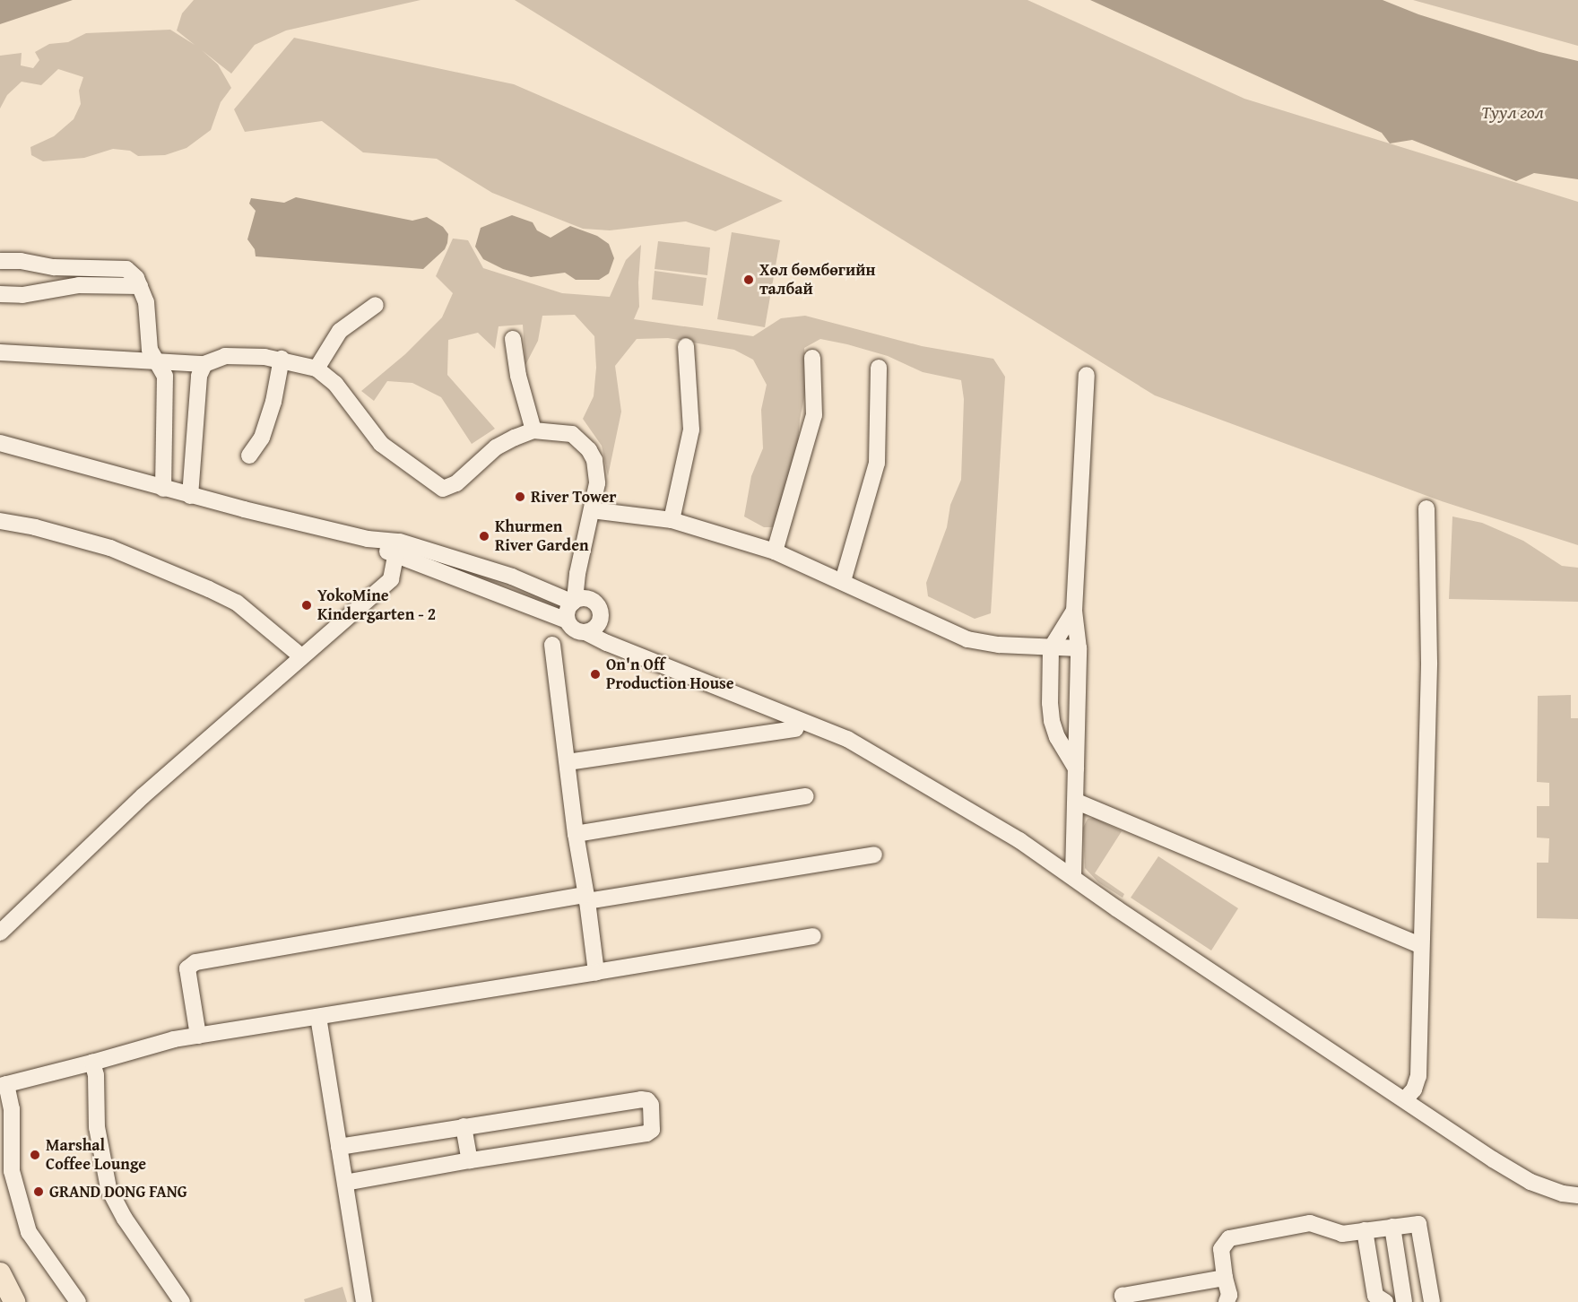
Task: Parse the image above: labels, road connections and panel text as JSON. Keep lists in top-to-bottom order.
{
  "water": ["Туул гол"],
  "places": [
    "Хөл бөмбөгийн талбай",
    "River Tower",
    "Khurmen River Garden",
    "YokoMine Kindergarten - 2",
    "On'n Off Production House",
    "Marshal Coffee Lounge",
    "GRAND DONG FANG"
  ]
}
